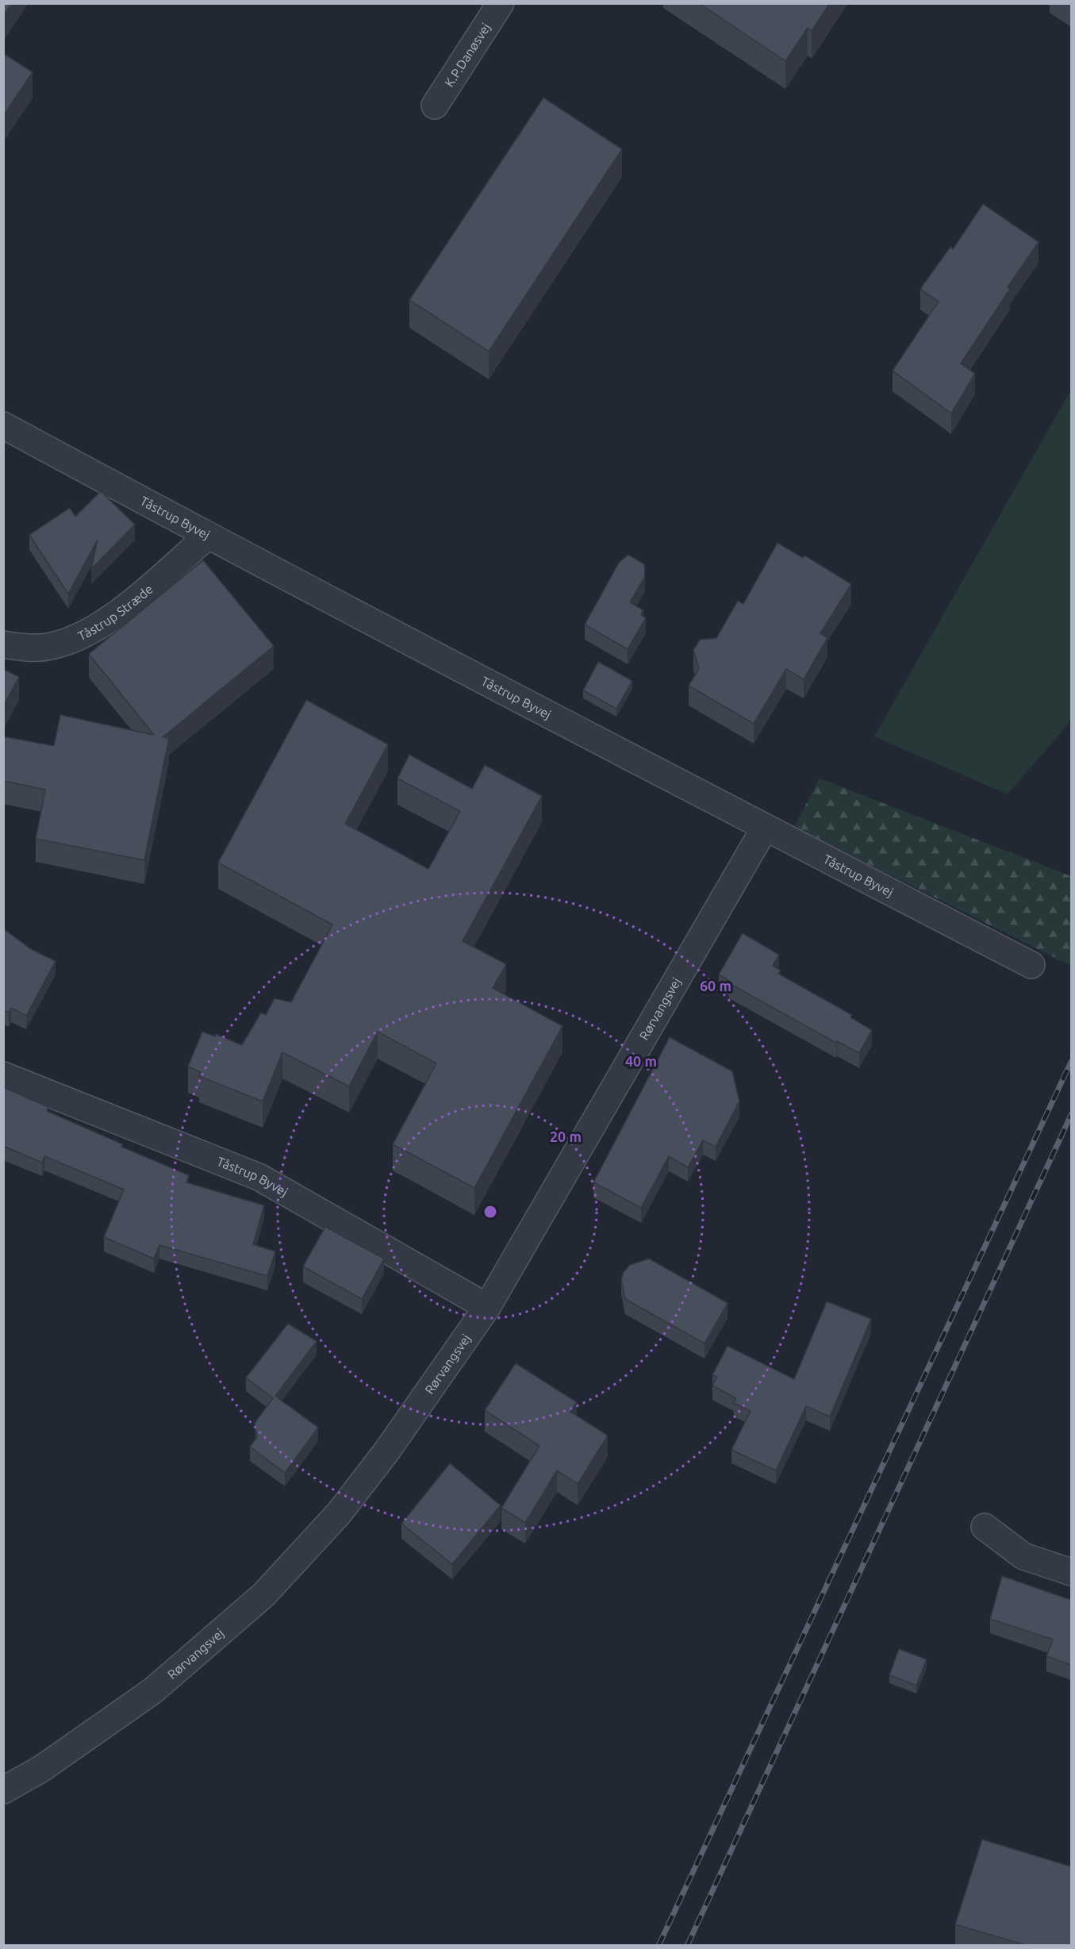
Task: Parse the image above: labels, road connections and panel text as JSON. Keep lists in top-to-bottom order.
{
  "streets": {
    "street": [
      "K.P.Danøsvej",
      "Tåstrup Byvej",
      "Tåstrup Stræde",
      "Rørvangsvej"
    ]
  },
  "crossings": [
    ["Tåstrup Byvej", "Tåstrup Stræde"],
    ["Tåstrup Byvej", "Rørvangsvej"]
  ],
  "rings": ["60 m", "40 m", "20 m"]
}
